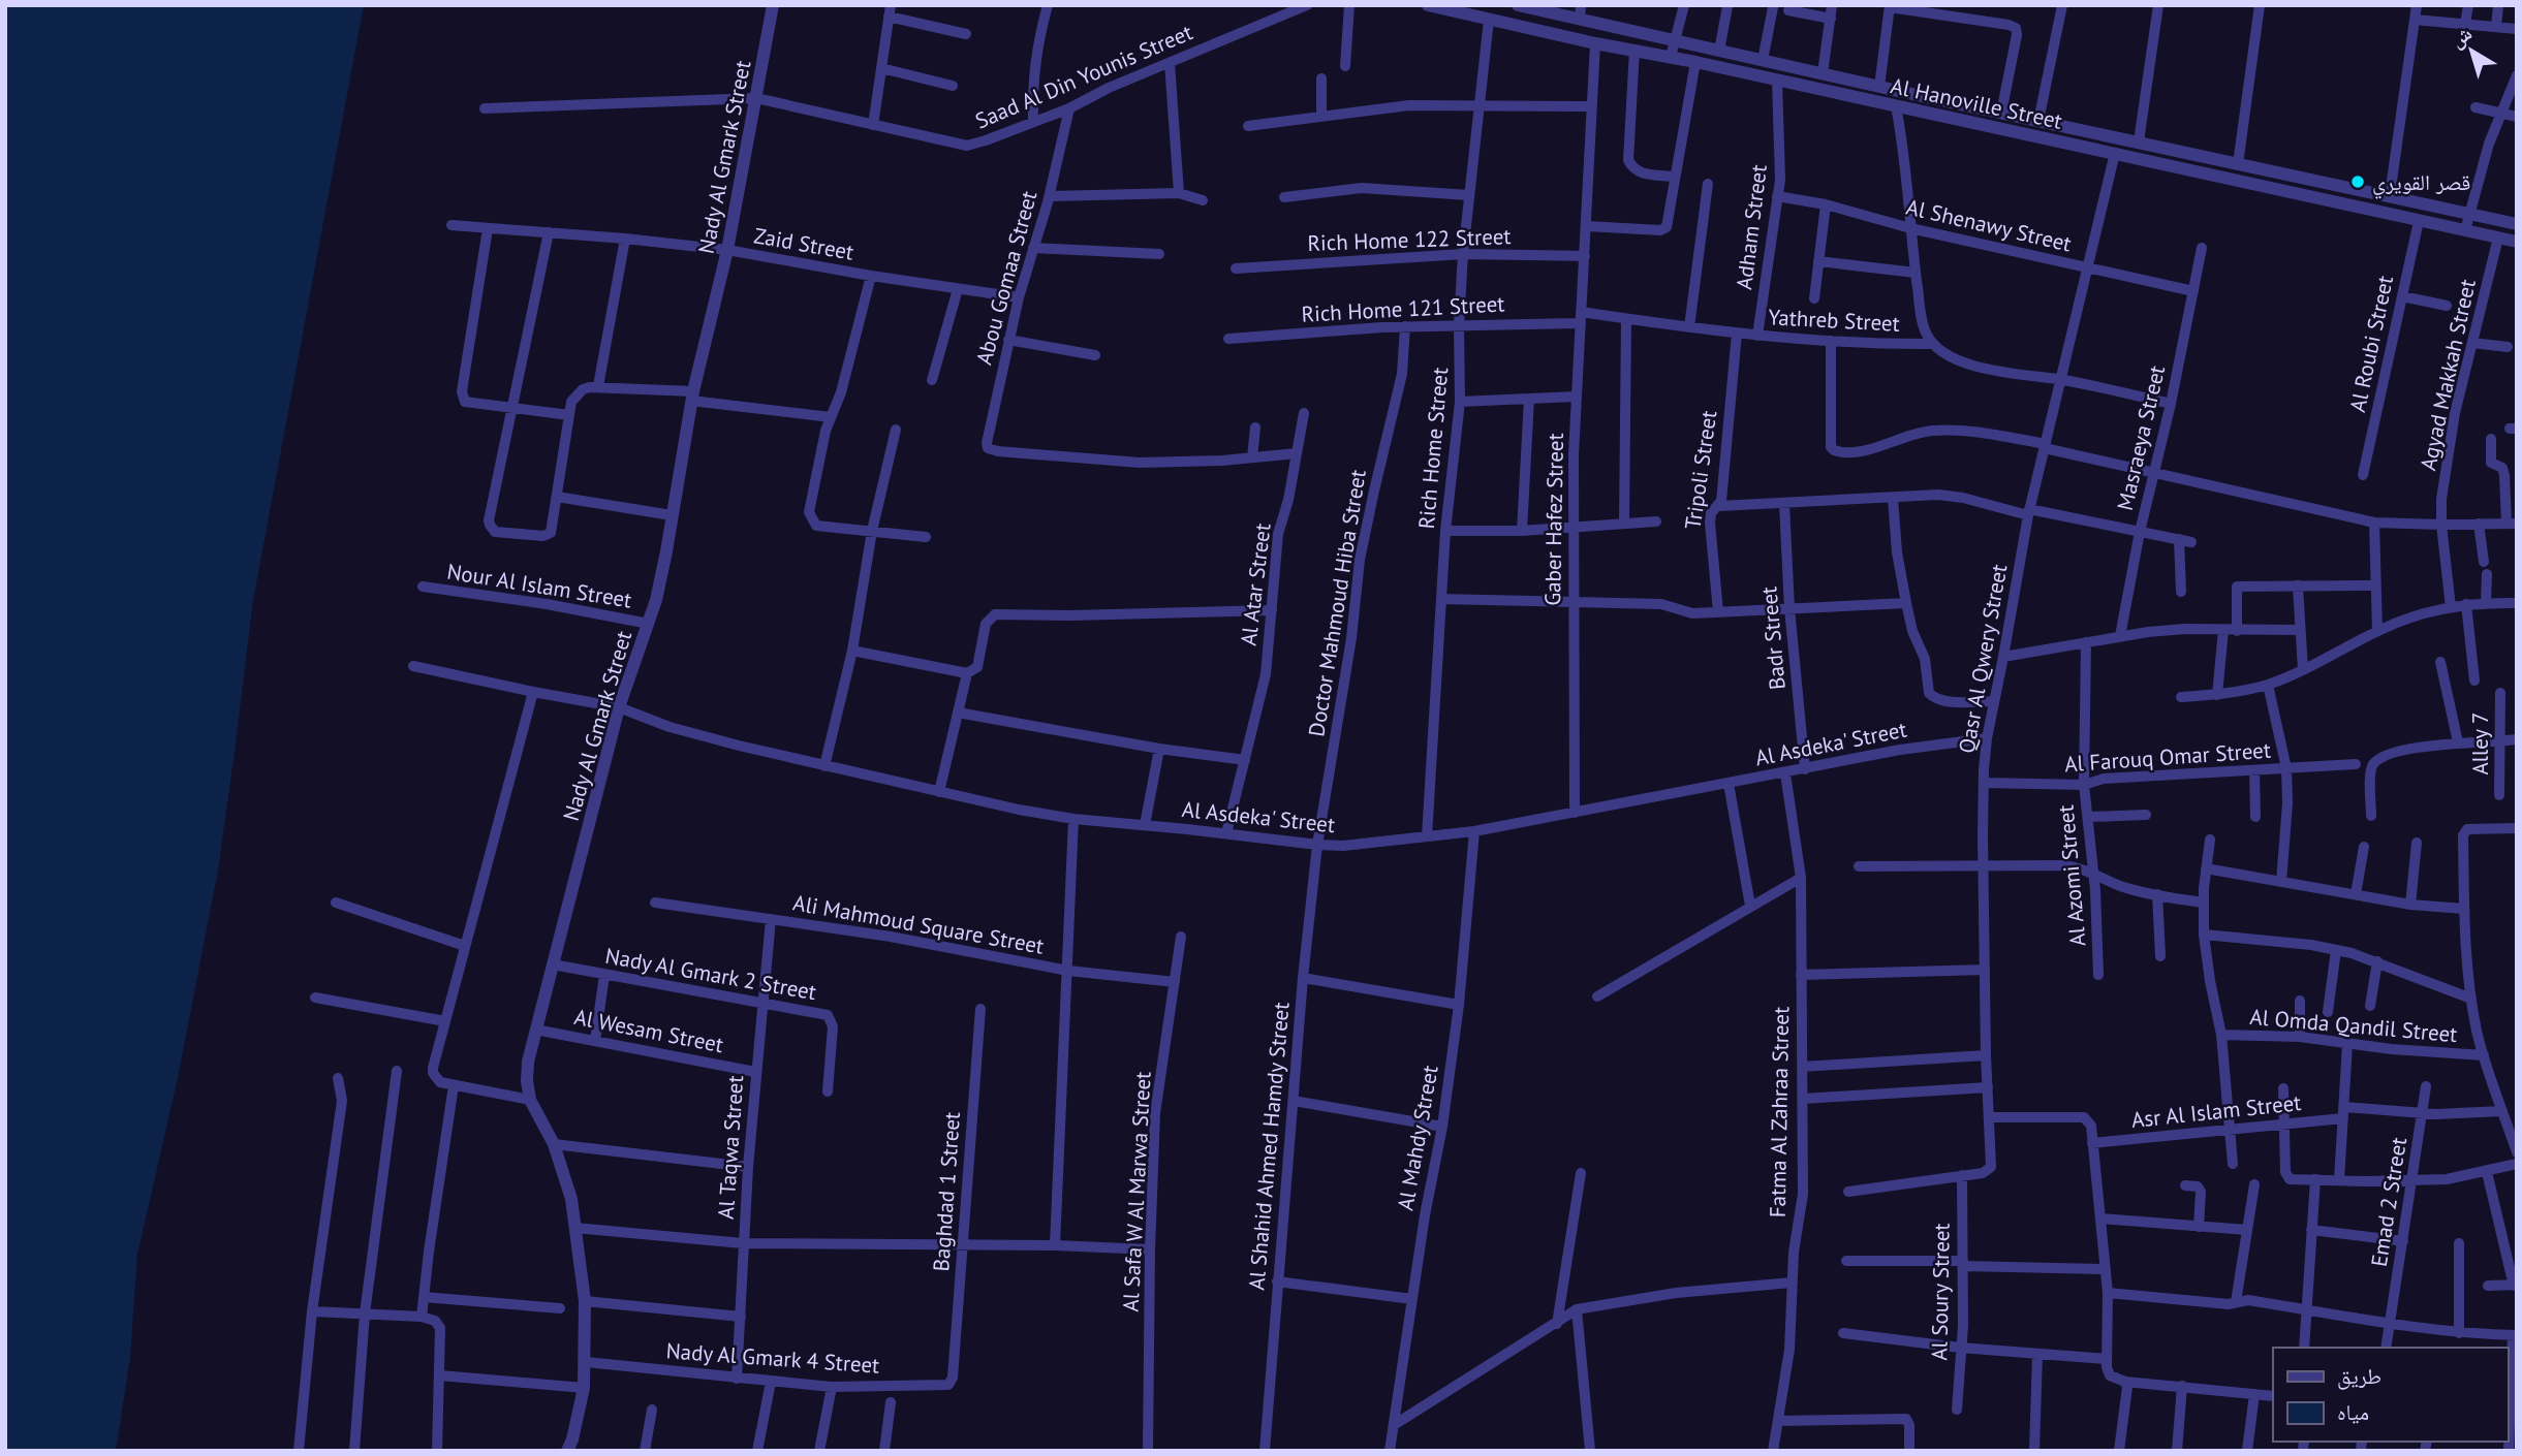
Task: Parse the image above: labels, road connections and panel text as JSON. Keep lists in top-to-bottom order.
{
  "streets": {
    "street": [
      "Saad Al Din Younis Street",
      "Al Hanoville Street",
      "Nady Al Gmark Street",
      "Al Shenawy Street",
      "Adham Street",
      "Rich Home 122 Street",
      "Zaid Street",
      "Abou Gomaa Street",
      "Rich Home 121 Street",
      "Yathreb Street",
      "Al Roubi Street",
      "Agyad Makkah Street",
      "Masraeya Street",
      "Rich Home Street",
      "Tripoli Street",
      "Gaber Hafez Street",
      "Al Atar Street",
      "Nour Al Islam Street",
      "Doctor Mahmoud Hiba Street",
      "Badr Street",
      "Qasr Al Qwery Street",
      "Al Asdeka' Street",
      "Alley 7",
      "Al Farouq Omar Street",
      "Al Azomi Street",
      "Ali Mahmoud Square Street",
      "Nady Al Gmark 2 Street",
      "Al Omda Qandil Street",
      "Al Wesam Street",
      "Asr Al Islam Street",
      "Fatma Al Zahraa Street",
      "Al Mahdy Street",
      "Al Shahid Ahmed Hamdy Street",
      "Al Taqwa Street",
      "Baghdad 1 Street",
      "Al Safa W Al Marwa Street",
      "Emad 2 Street",
      "Al Soury Street",
      "Nady Al Gmark 4 Street"
    ]
  },
  "crossings": [
    ["Saad Al Din Younis Street", "Nady Al Gmark Street"],
    ["Saad Al Din Younis Street", "Abou Gomaa Street"],
    ["Al Hanoville Street", "Adham Street"],
    ["Al Hanoville Street", "Al Roubi Street"],
    ["Al Hanoville Street", "Agyad Makkah Street"],
    ["Al Hanoville Street", "Rich Home Street"],
    ["Al Hanoville Street", "Gaber Hafez Street"],
    ["Al Hanoville Street", "Qasr Al Qwery Street"],
    ["Nady Al Gmark Street", "Zaid Street"],
    ["Nady Al Gmark Street", "Nour Al Islam Street"],
    ["Nady Al Gmark Street", "Al Asdeka' Street"],
    ["Nady Al Gmark Street", "Nady Al Gmark 2 Street"],
    ["Nady Al Gmark Street", "Al Wesam Street"],
    ["Nady Al Gmark Street", "Nady Al Gmark 4 Street"],
    ["Al Shenawy Street", "Adham Street"],
    ["Al Shenawy Street", "Masraeya Street"],
    ["Al Shenawy Street", "Qasr Al Qwery Street"],
    ["Adham Street", "Yathreb Street"],
    ["Rich Home 122 Street", "Rich Home Street"],
    ["Rich Home 122 Street", "Gaber Hafez Street"],
    ["Zaid Street", "Abou Gomaa Street"],
    ["Rich Home 121 Street", "Yathreb Street"],
    ["Rich Home 121 Street", "Rich Home Street"],
    ["Rich Home 121 Street", "Gaber Hafez Street"],
    ["Rich Home 121 Street", "Doctor Mahmoud Hiba Street"],
    ["Yathreb Street", "Tripoli Street"],
    ["Yathreb Street", "Gaber Hafez Street"],
    ["Rich Home Street", "Al Asdeka' Street"],
    ["Gaber Hafez Street", "Al Asdeka' Street"],
    ["Al Atar Street", "Al Asdeka' Street"],
    ["Doctor Mahmoud Hiba Street", "Al Asdeka' Street"],
    ["Doctor Mahmoud Hiba Street", "Al Shahid Ahmed Hamdy Street"],
    ["Badr Street", "Al Asdeka' Street"],
    ["Qasr Al Qwery Street", "Al Asdeka' Street"],
    ["Qasr Al Qwery Street", "Al Farouq Omar Street"],
    ["Qasr Al Qwery Street", "Al Soury Street"],
    ["Al Asdeka' Street", "Fatma Al Zahraa Street"],
    ["Al Asdeka' Street", "Al Mahdy Street"],
    ["Al Asdeka' Street", "Al Shahid Ahmed Hamdy Street"],
    ["Al Farouq Omar Street", "Al Azomi Street"],
    ["Ali Mahmoud Square Street", "Al Taqwa Street"],
    ["Ali Mahmoud Square Street", "Al Safa W Al Marwa Street"],
    ["Nady Al Gmark 2 Street", "Al Taqwa Street"],
    ["Al Wesam Street", "Al Taqwa Street"],
    ["Asr Al Islam Street", "Emad 2 Street"],
    ["Al Taqwa Street", "Nady Al Gmark 4 Street"],
    ["Baghdad 1 Street", "Nady Al Gmark 4 Street"]
  ],
  "places": ["قصر القويري"],
  "legend": ["طريق", "مياه"],
  "north": "top left"
}
